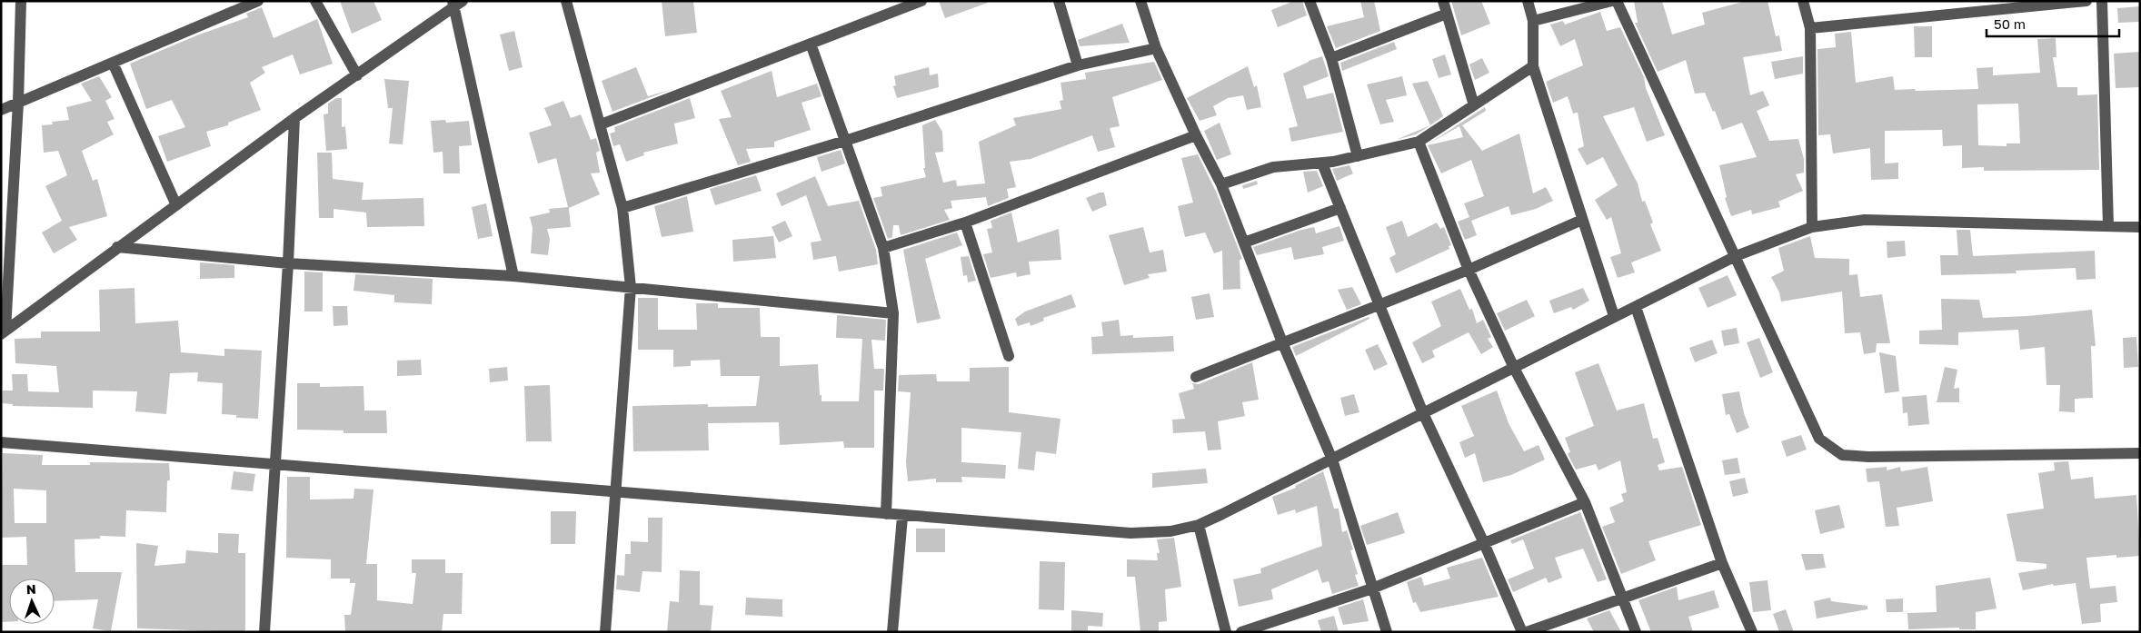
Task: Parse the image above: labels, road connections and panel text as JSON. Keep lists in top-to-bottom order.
{
  "scale_bar": "50 m",
  "north": "top"
}
